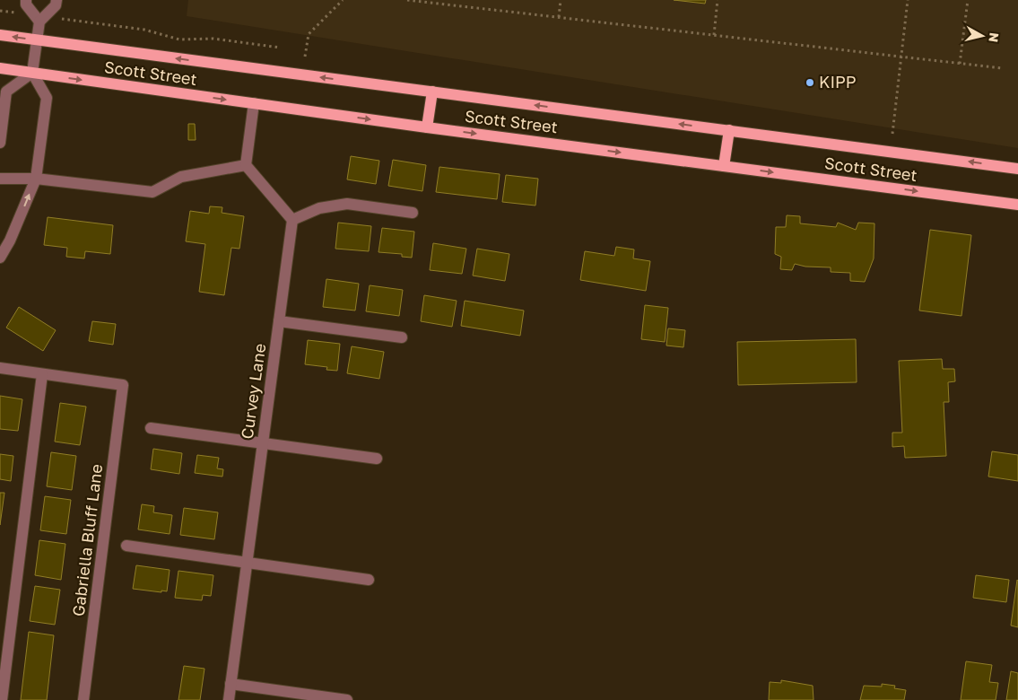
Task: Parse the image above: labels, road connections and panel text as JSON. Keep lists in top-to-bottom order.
{
  "streets": {
    "main road": ["Scott Street"],
    "street": ["Curvey Lane", "Gabriella Bluff Lane"]
  },
  "places": ["KIPP"],
  "north": "right"
}
